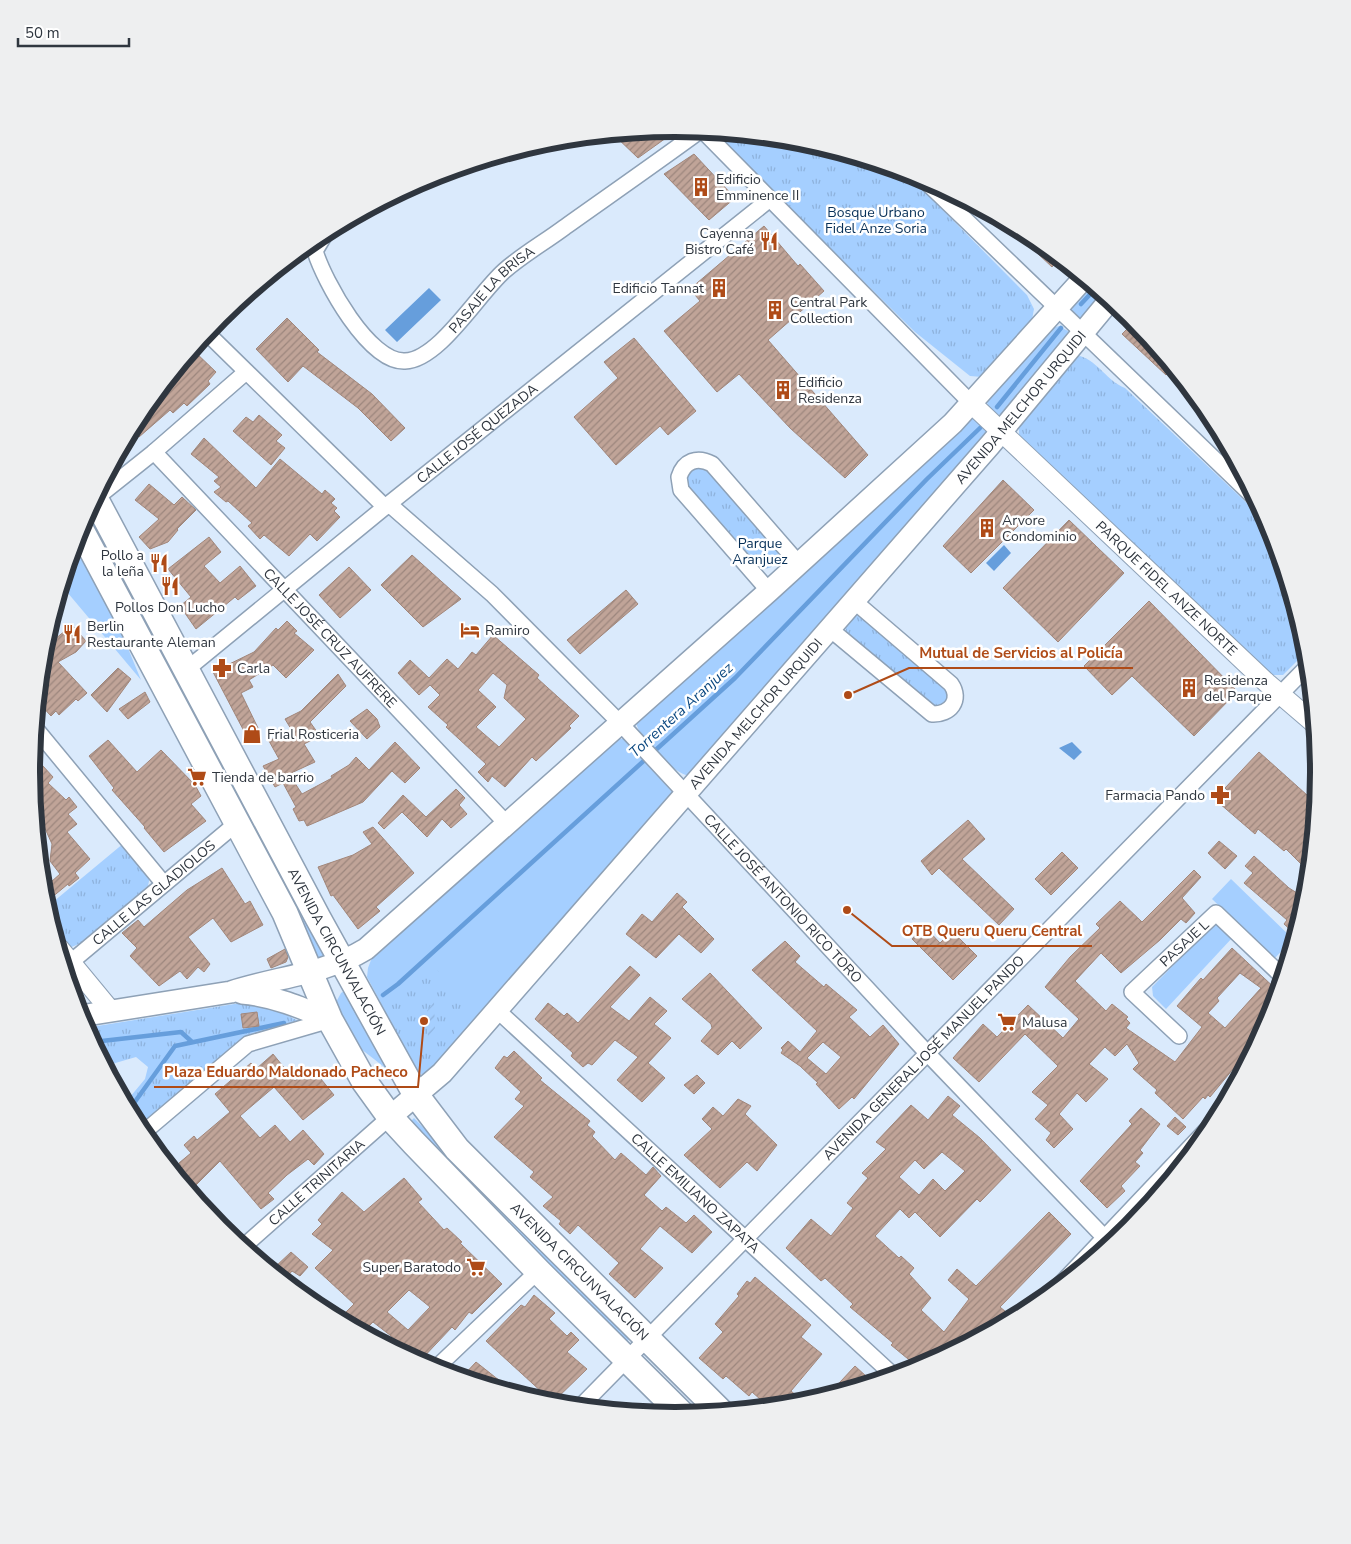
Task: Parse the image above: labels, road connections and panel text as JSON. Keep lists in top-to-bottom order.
{
  "streets": {
    "highway": ["AVENIDA CIRCUNVALACIÓN"],
    "main road": ["AVENIDA MELCHOR URQUIDI"],
    "street": [
      "PASAJE LA BRISA",
      "CALLE JOSÉ QUEZADA",
      "PARQUE FIDEL ANZE NORTE",
      "CALLE JOSÉ CRUZ AUFRERE",
      "CALLE LAS GLADIOLOS",
      "CALLE JOSÉ ANTONIO RICO TORO",
      "PASAJE L",
      "AVENIDA GENERAL JOSÉ MANUEL PANDO",
      "CALLE TRINITARIA",
      "CALLE EMILIANO ZAPATA"
    ]
  },
  "crossings": [
    ["AVENIDA MELCHOR URQUIDI", "PARQUE FIDEL ANZE NORTE"],
    ["AVENIDA MELCHOR URQUIDI", "CALLE JOSÉ ANTONIO RICO TORO"],
    ["AVENIDA MELCHOR URQUIDI", "AVENIDA CIRCUNVALACIÓN"],
    ["AVENIDA MELCHOR URQUIDI", "CALLE TRINITARIA"],
    ["AVENIDA MELCHOR URQUIDI", "CALLE EMILIANO ZAPATA"],
    ["CALLE JOSÉ QUEZADA", "PARQUE FIDEL ANZE NORTE"],
    ["CALLE JOSÉ QUEZADA", "CALLE JOSÉ CRUZ AUFRERE"],
    ["CALLE JOSÉ QUEZADA", "CALLE JOSÉ ANTONIO RICO TORO"],
    ["CALLE JOSÉ QUEZADA", "AVENIDA CIRCUNVALACIÓN"],
    ["PARQUE FIDEL ANZE NORTE", "AVENIDA GENERAL JOSÉ MANUEL PANDO"],
    ["CALLE LAS GLADIOLOS", "AVENIDA CIRCUNVALACIÓN"],
    ["CALLE JOSÉ ANTONIO RICO TORO", "AVENIDA GENERAL JOSÉ MANUEL PANDO"],
    ["AVENIDA CIRCUNVALACIÓN", "AVENIDA GENERAL JOSÉ MANUEL PANDO"],
    ["AVENIDA CIRCUNVALACIÓN", "CALLE TRINITARIA"],
    ["AVENIDA GENERAL JOSÉ MANUEL PANDO", "CALLE EMILIANO ZAPATA"]
  ],
  "water": ["Torrentera Aranjuez"],
  "parks": ["Bosque Urbano Fidel Anze Soria", "Parque Aranjuez"],
  "places": {
    "building": [
      "Edificio Emminence II",
      "Edificio Tannat",
      "Central Park Collection",
      "Edificio Residenza",
      "Arvore Condominio",
      "Residenza del Parque"
    ],
    "restaurant": [
      "Cayenna Bistro Café",
      "Pollo a la leña",
      "Pollos Don Lucho",
      "Berlin Restaurante Aleman"
    ],
    "hotel": ["Ramiro"],
    "pharmacy": ["Carla", "Farmacia Pando"],
    "other": ["Mutual de Servicios al Policía", "OTB Queru Queru Central", "Plaza Eduardo Maldonado Pacheco"],
    "shop": ["Frial Rosticeria"],
    "supermarket": ["Tienda de barrio", "Malusa", "Super Baratodo"]
  },
  "scale_bar": "50 m"
}
